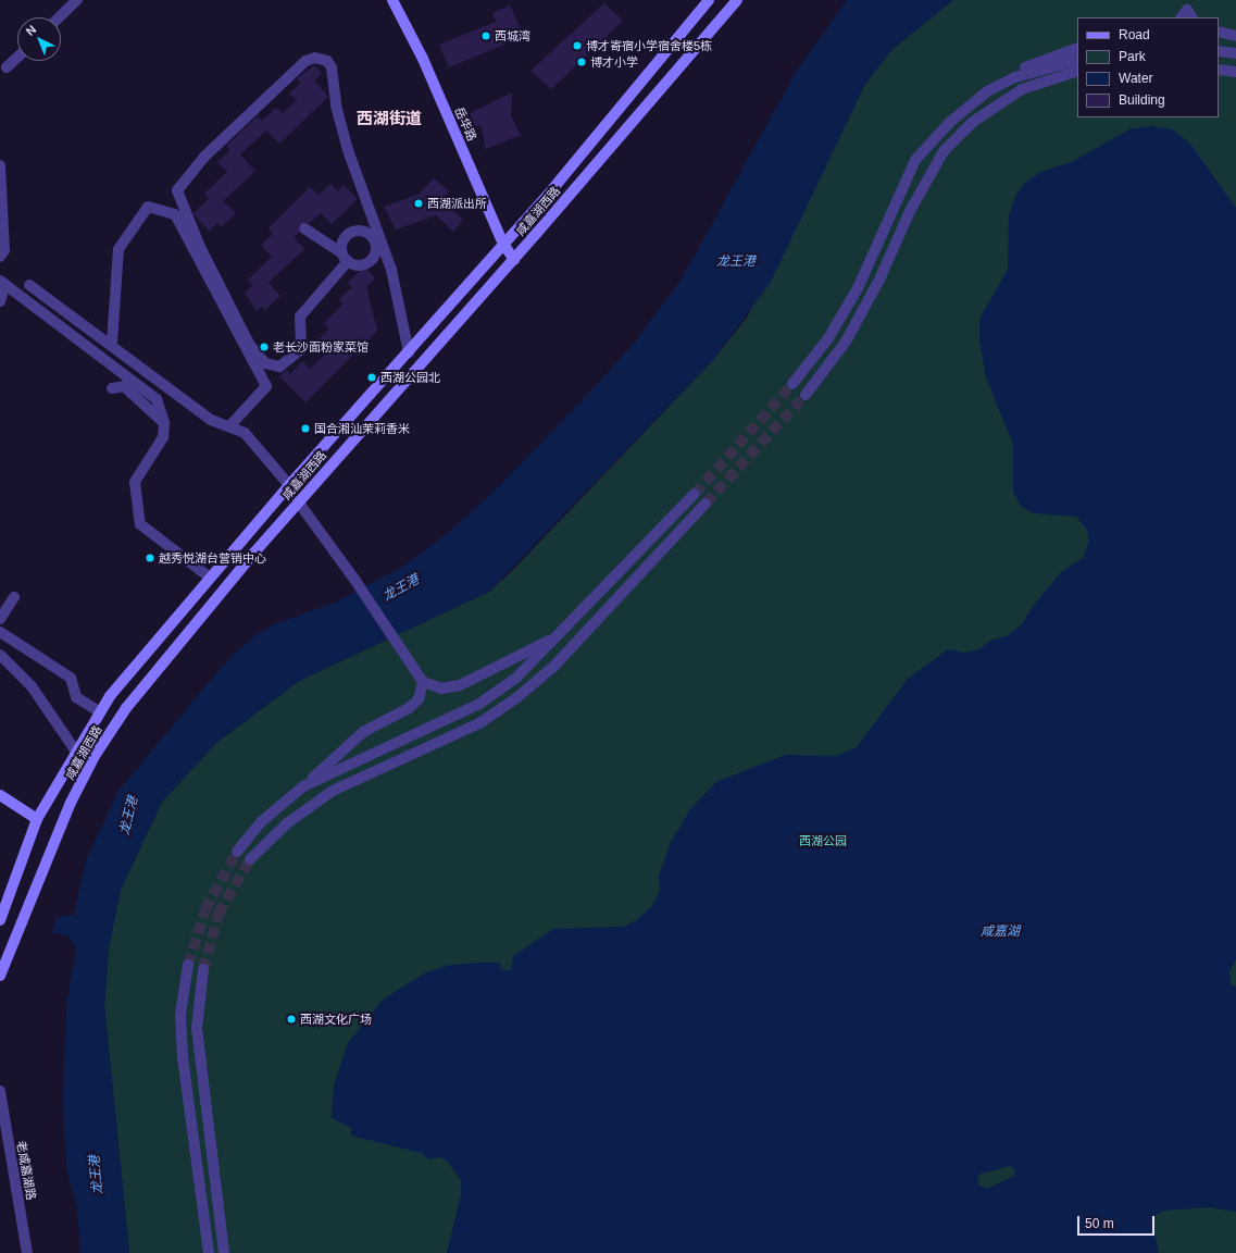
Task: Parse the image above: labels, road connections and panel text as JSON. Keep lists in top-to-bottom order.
{
  "streets": {
    "main road": ["岳华路", "咸嘉湖西路"],
    "street": ["老咸嘉湖路"]
  },
  "crossings": [
    ["岳华路", "咸嘉湖西路"]
  ],
  "districts": ["西湖街道"],
  "water": ["龙王港", "咸嘉湖"],
  "parks": ["西湖公园"],
  "places": [
    "西城湾",
    "博才寄宿小学宿舍楼5栋",
    "博才小学",
    "西湖派出所",
    "老长沙面粉家菜馆",
    "西湖公园北",
    "国合湘汕茉莉香米",
    "越秀悦湖台营销中心",
    "西湖文化广场"
  ],
  "legend": [
    "Road",
    "Park",
    "Water",
    "Building"
  ],
  "scale_bar": "50 m",
  "north": "top left"
}
